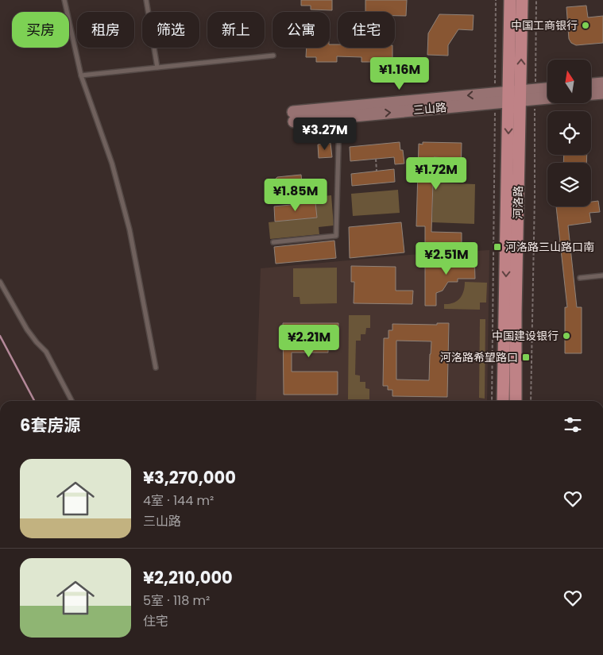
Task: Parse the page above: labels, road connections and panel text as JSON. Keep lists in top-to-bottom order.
{
  "streets": {
    "main road": ["河洛路"],
    "street": ["三山路"]
  },
  "crossings": [
    ["三山路", "河洛路"]
  ],
  "places": {
    "other": ["中国工商银行", "中国建设银行"],
    "transit": ["河洛路三山路口南", "河洛路希望路口"]
  },
  "north": "top",
  "page": {
    "chip": [
      "买房",
      "租房",
      "筛选",
      "新上",
      "公寓",
      "住宅"
    ],
    "price": [
      "¥1.16M",
      "¥3.27M",
      "¥1.72M",
      "¥1.85M",
      "¥2.51M",
      "¥2.21M"
    ],
    "heading": "6套房源",
    "list": [
      {
        "name": "¥3,270,000",
        "note": "4室 · 144 m² · 三山路"
      },
      {
        "name": "¥2,210,000",
        "note": "5室 · 118 m² · 住宅"
      }
    ]
  }
}
